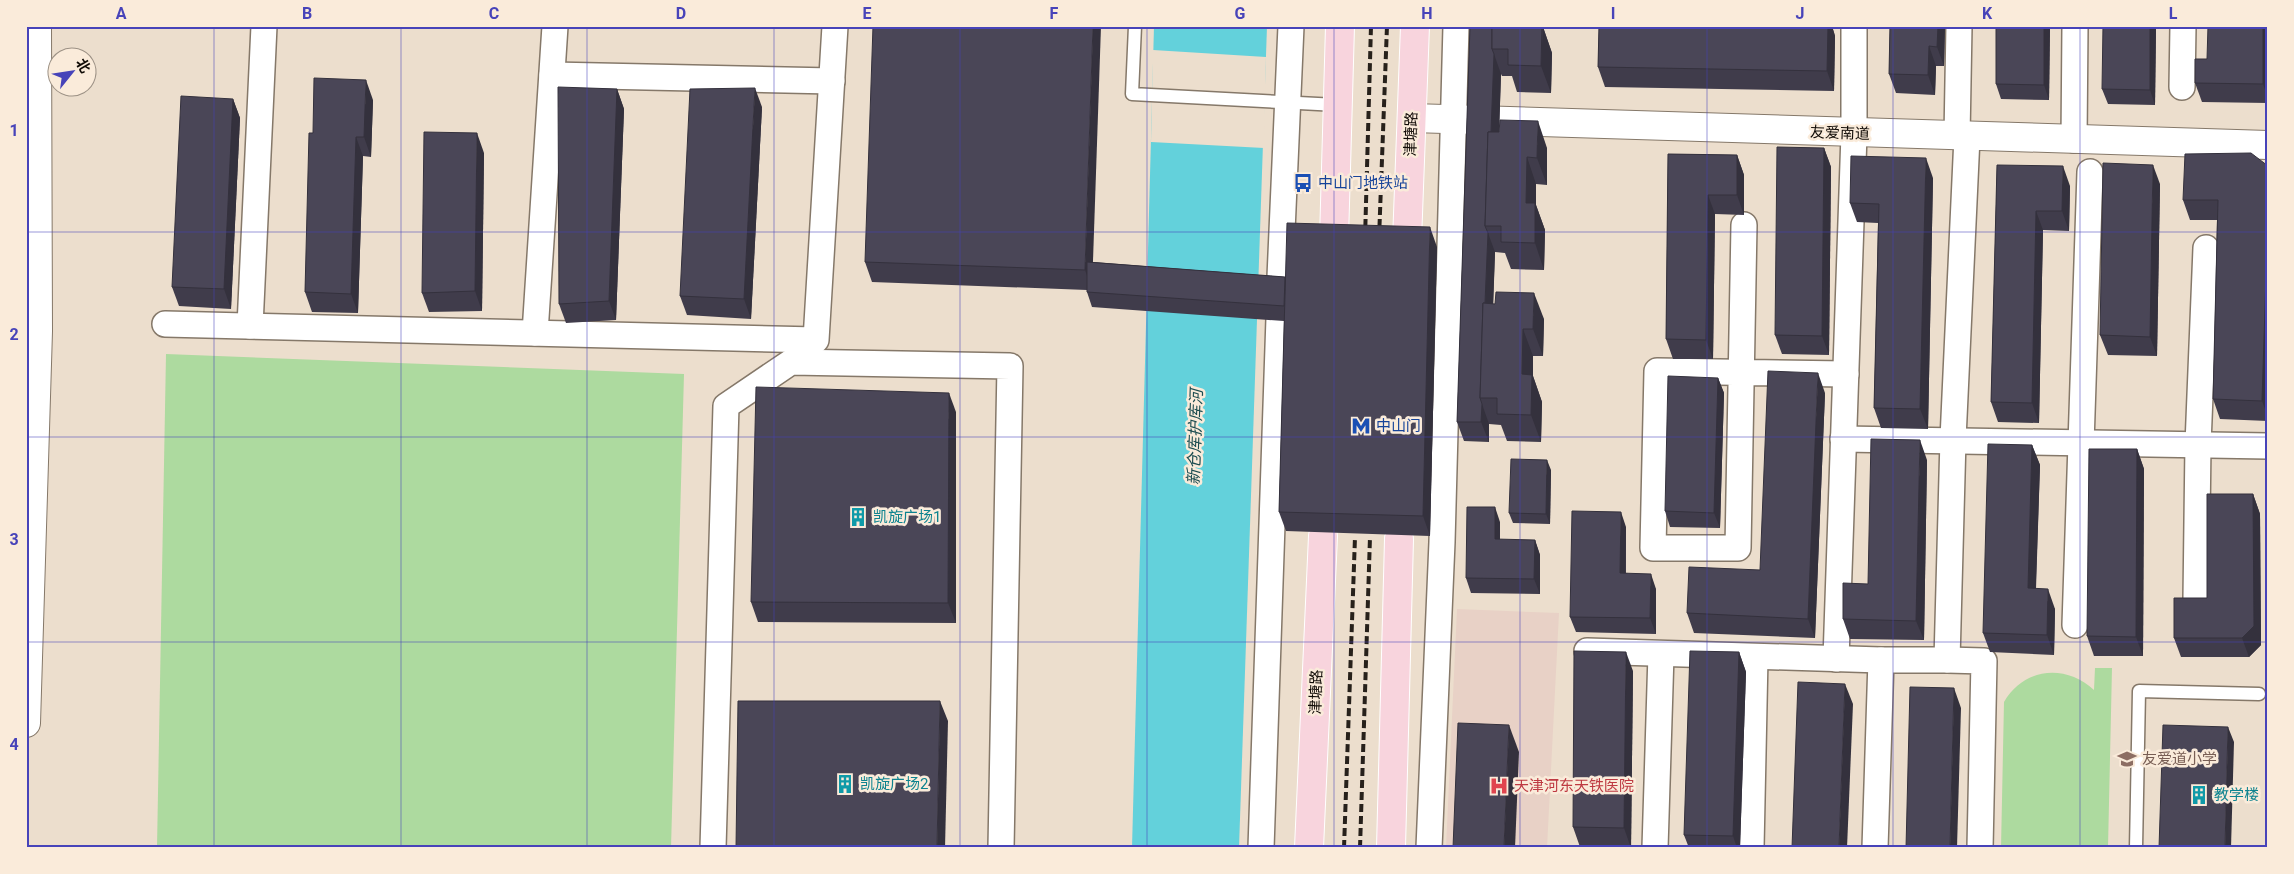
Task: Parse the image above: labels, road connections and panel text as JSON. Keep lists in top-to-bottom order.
{
  "streets": {
    "main road": ["津塘路"],
    "street": ["友爱南道"]
  },
  "crossings": [
    ["友爱南道", "津塘路"]
  ],
  "water": ["新仓库护库河"],
  "places": {
    "bus stop": ["中山门地铁站"],
    "metro station": ["中山门"],
    "building": ["凯旋广场1", "凯旋广场2", "教学楼"],
    "school or university": ["友爱道小学"],
    "hospital": ["天津河东天铁医院"]
  },
  "north": "top right",
  "grid": {
    "columns": [
      "A",
      "B",
      "C",
      "D",
      "E",
      "F",
      "G",
      "H",
      "I",
      "J",
      "K",
      "L"
    ],
    "rows": [
      "1",
      "2",
      "3",
      "4"
    ]
  }
}
